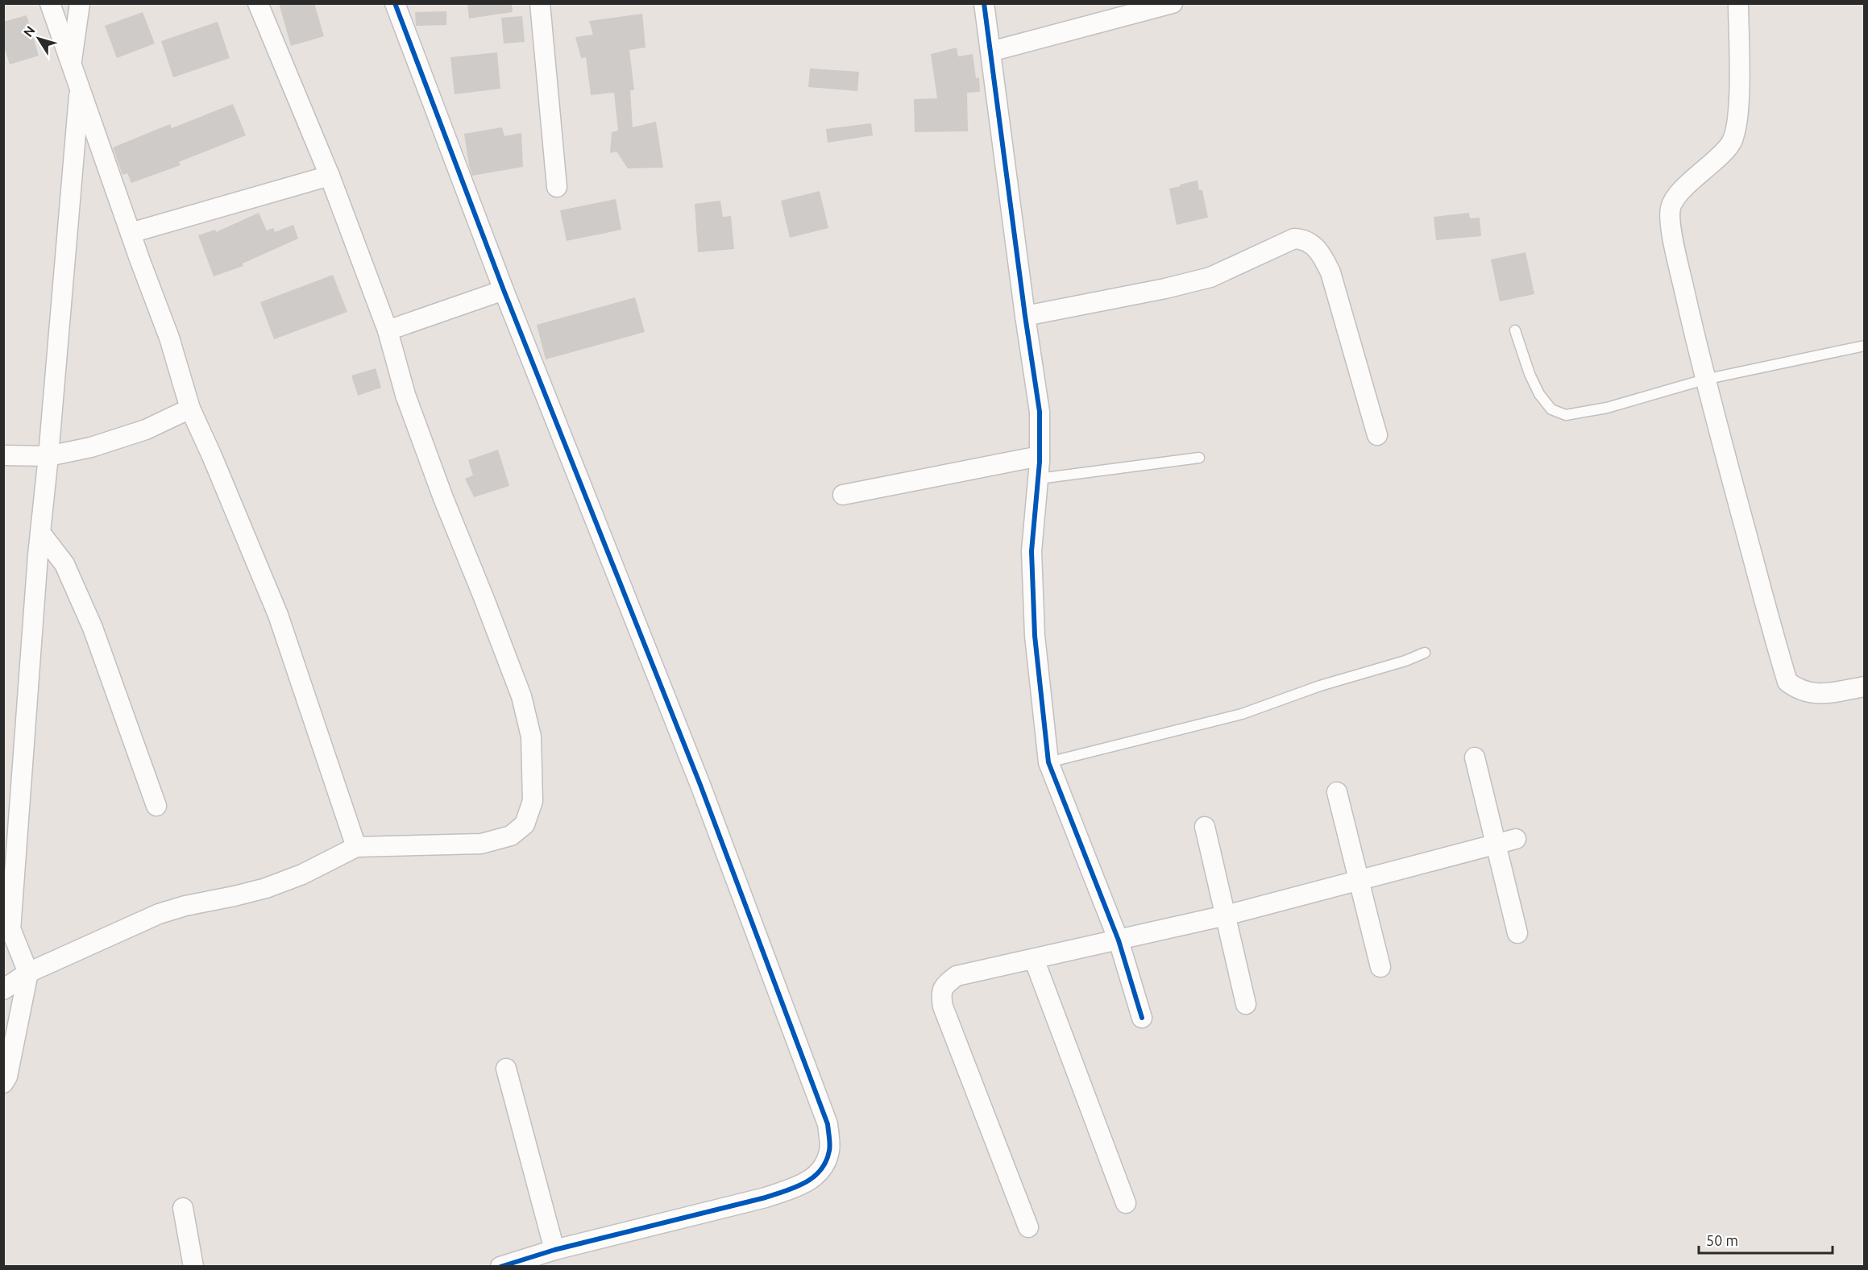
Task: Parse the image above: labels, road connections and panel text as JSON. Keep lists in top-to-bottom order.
{
  "scale_bar": "50 m",
  "north": "top left"
}
